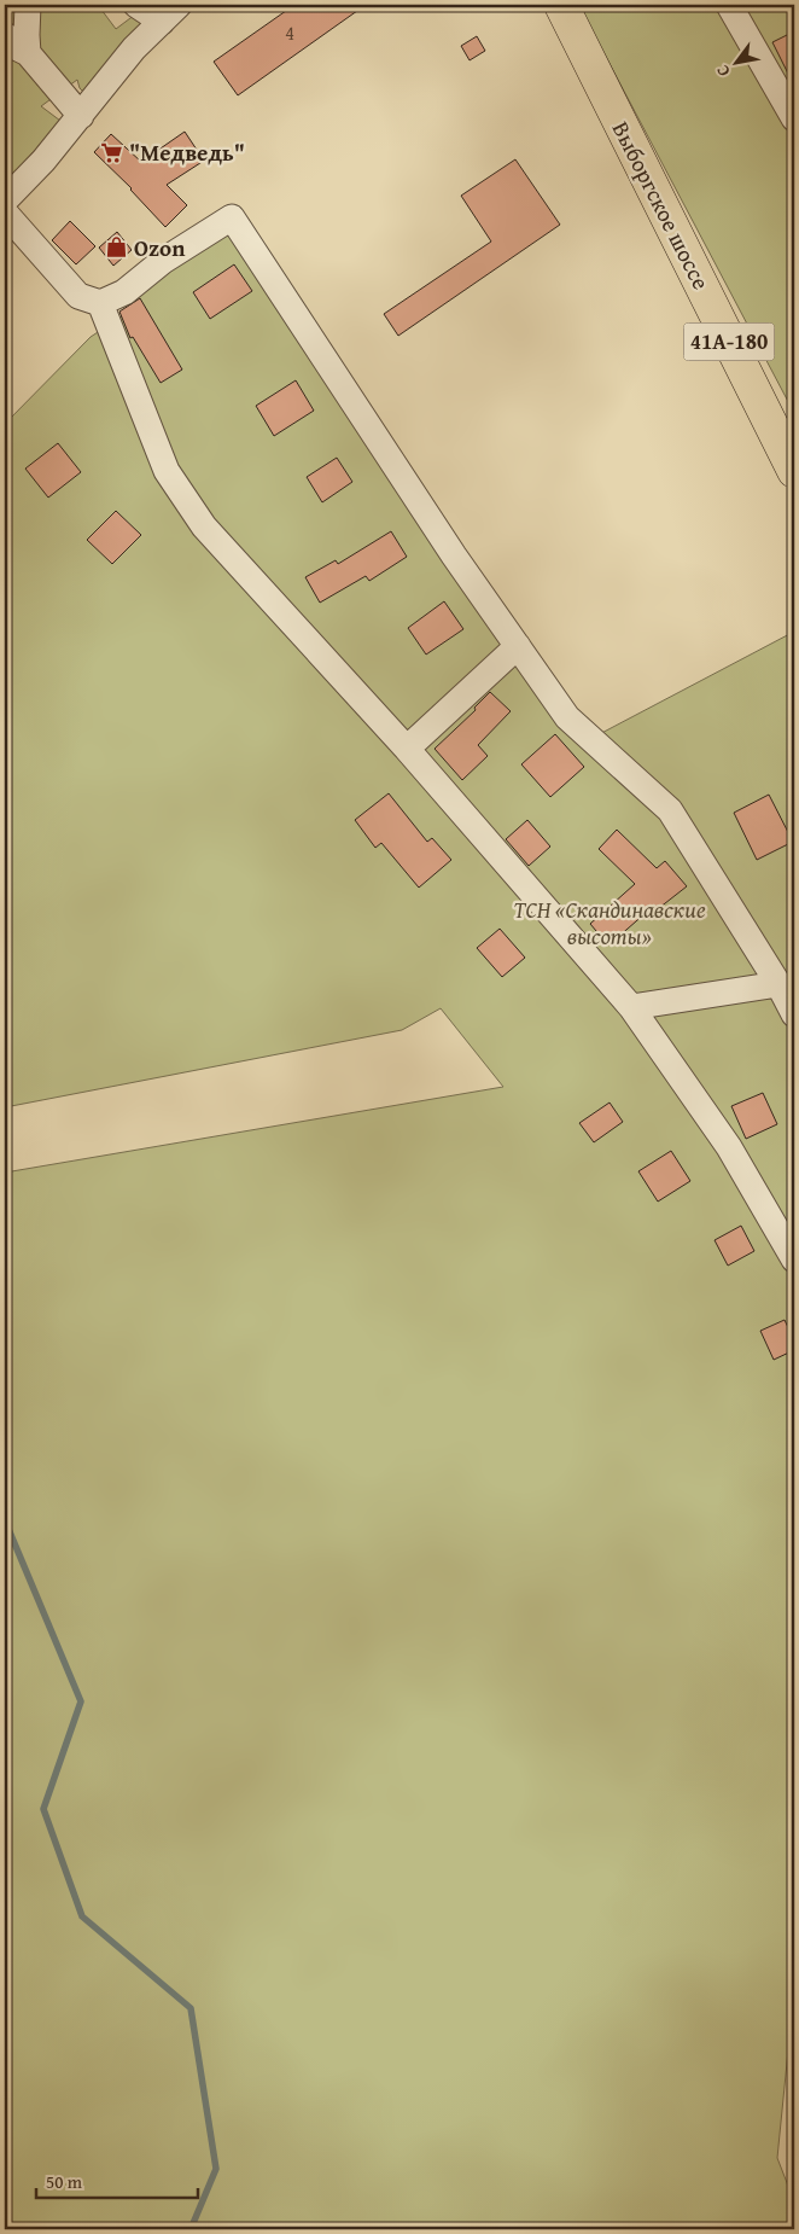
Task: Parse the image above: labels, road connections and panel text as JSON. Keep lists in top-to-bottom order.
{
  "streets": {
    "main road": ["Выборгское шоссе", "41А-180"]
  },
  "parks": ["ТСН «Скандинавские высоты»"],
  "places": {
    "supermarket": ["\"Медведь\""],
    "shop": ["Ozon"]
  },
  "house_numbers": ["4"],
  "scale_bar": "50 m",
  "north": "bottom left"
}
